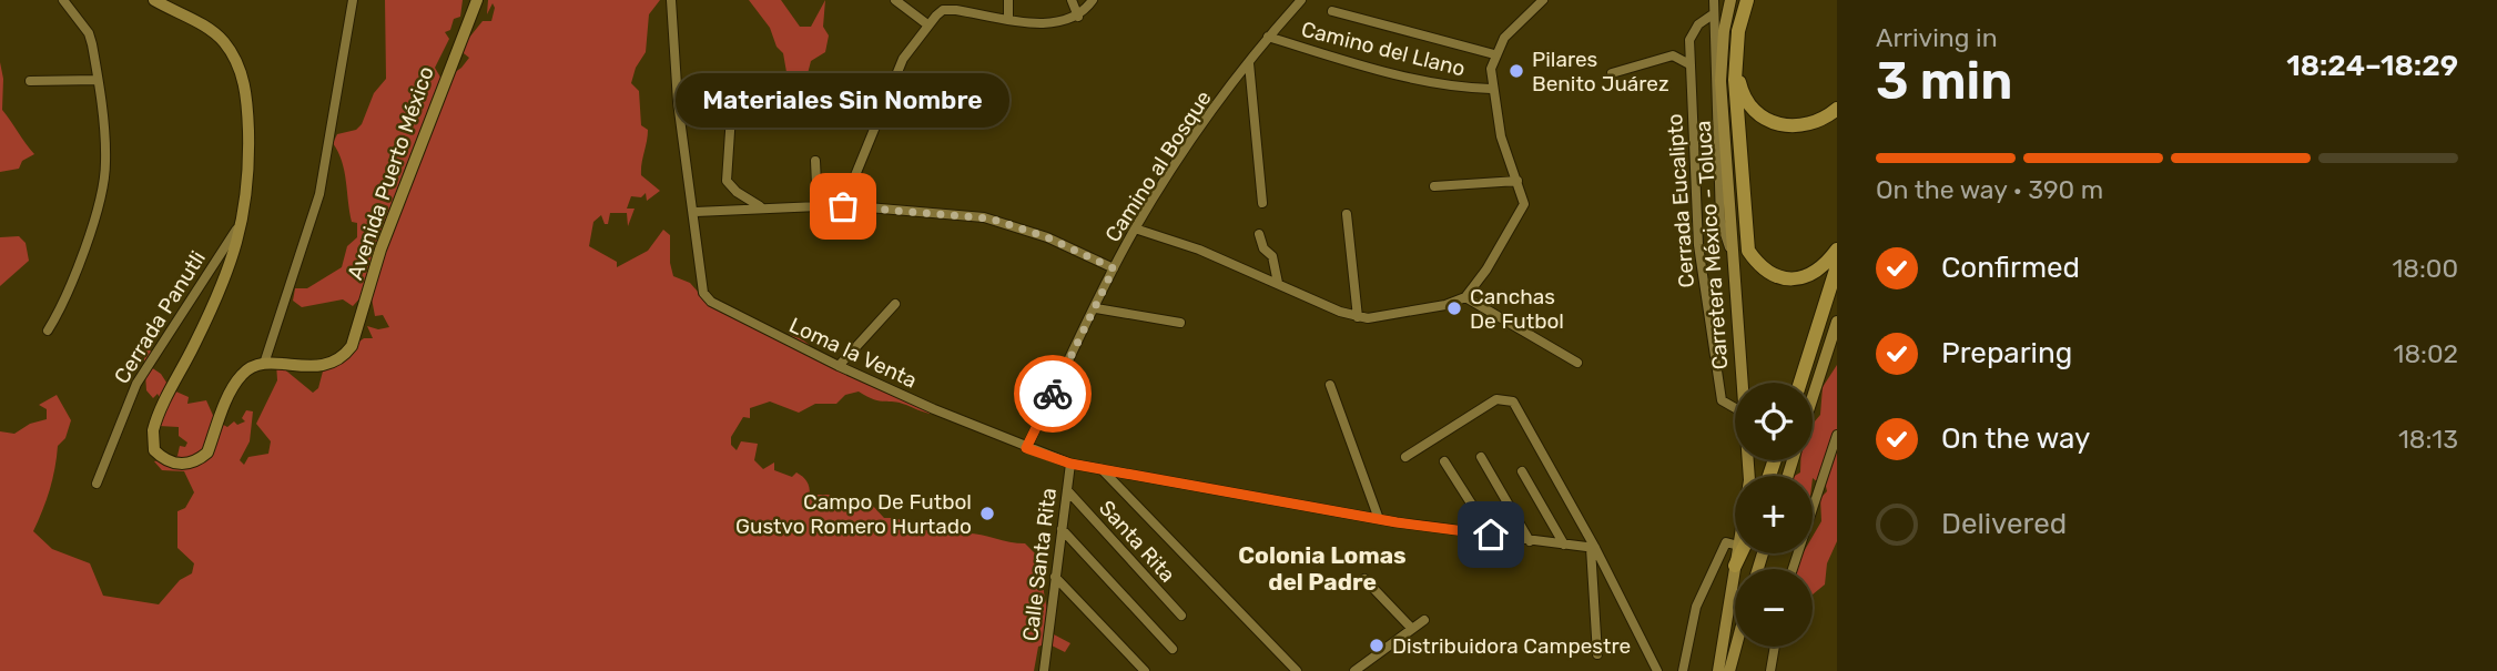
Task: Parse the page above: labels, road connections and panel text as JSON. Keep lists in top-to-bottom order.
{
  "streets": {
    "main road": ["Avenida Puerto México", "Carretera México - Toluca"],
    "street": [
      "Camino del Llano",
      "Camino al Bosque",
      "Cerrada Eucalipto",
      "Cerrada Panutli",
      "Loma la Venta",
      "Santa Rita",
      "Calle Santa Rita"
    ]
  },
  "crossings": [
    ["Camino del Llano", "Camino al Bosque"],
    ["Camino al Bosque", "Loma la Venta"],
    ["Loma la Venta", "Calle Santa Rita"],
    ["Santa Rita", "Calle Santa Rita"]
  ],
  "districts": ["Colonia Lomas del Padre"],
  "places": [
    "Pilares Benito Juárez",
    "Materiales Sin Nombre",
    "Canchas De Futbol",
    "Campo De Futbol Gustvo Romero Hurtado",
    "Distribuidora Campestre"
  ],
  "page": {
    "heading": ["3 min", "Arriving in", "18:24–18:29"],
    "bubble": "Materiales Sin Nombre",
    "bar": "On the way · 390 m",
    "list": [
      ["Confirmed", "18:00"],
      ["Preparing", "18:02"],
      ["On the way", "18:13"],
      "Delivered"
    ],
    "map_buttons": ["+", "−"]
  }
}
